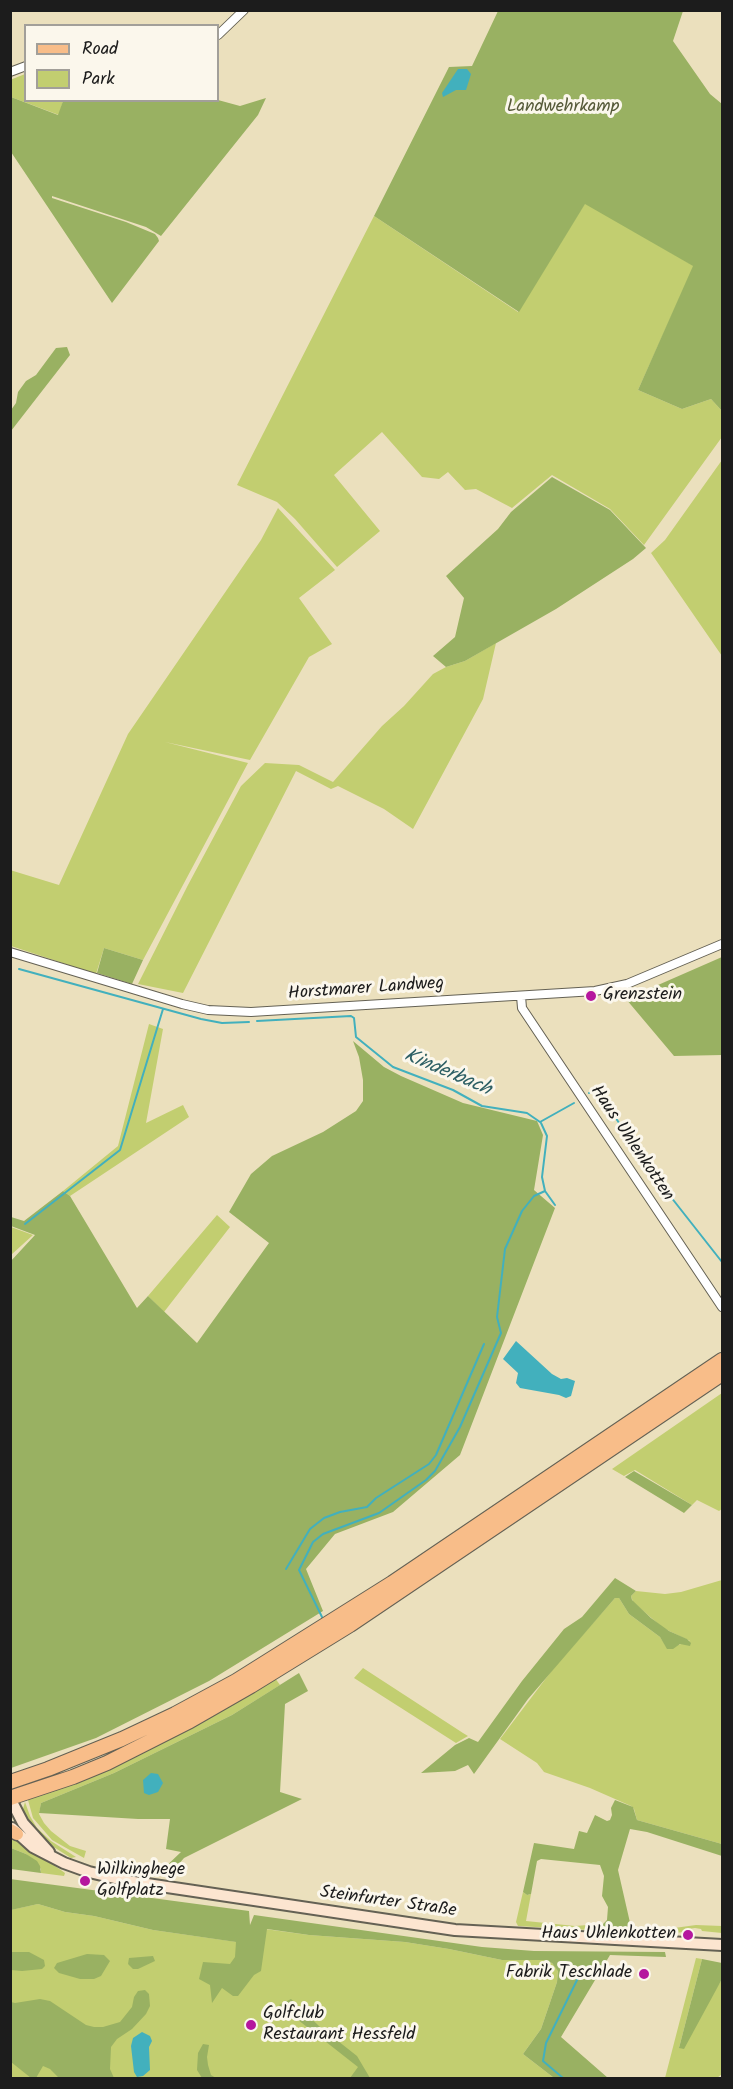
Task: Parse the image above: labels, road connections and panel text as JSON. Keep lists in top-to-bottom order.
{
  "streets": {
    "main road": ["Steinfurter Straße"],
    "street": ["Horstmarer Landweg", "Haus Uhlenkotten"]
  },
  "crossings": [
    ["Horstmarer Landweg", "Haus Uhlenkotten"]
  ],
  "water": ["Kinderbach"],
  "parks": ["Landwehrkamp"],
  "places": [
    "Grenzstein",
    "Wilkinghege Golfplatz",
    "Haus Uhlenkotten",
    "Fabrik Teschlade",
    "Golfclub Restaurant Hessfeld"
  ],
  "legend": ["Road", "Park"]
}
